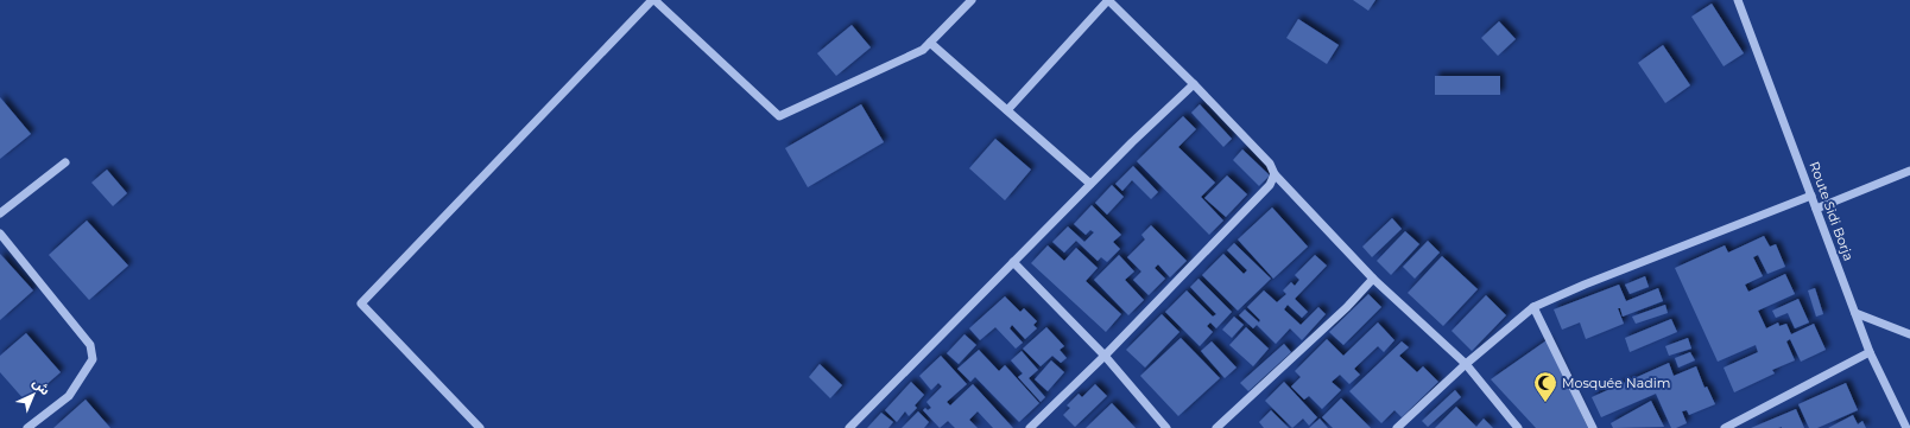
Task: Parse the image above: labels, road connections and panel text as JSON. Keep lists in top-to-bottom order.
{
  "streets": {
    "street": ["Route Sidi Borja"]
  },
  "places": {
    "mosque": ["Mosquée Nadim"]
  },
  "north": "top right"
}
